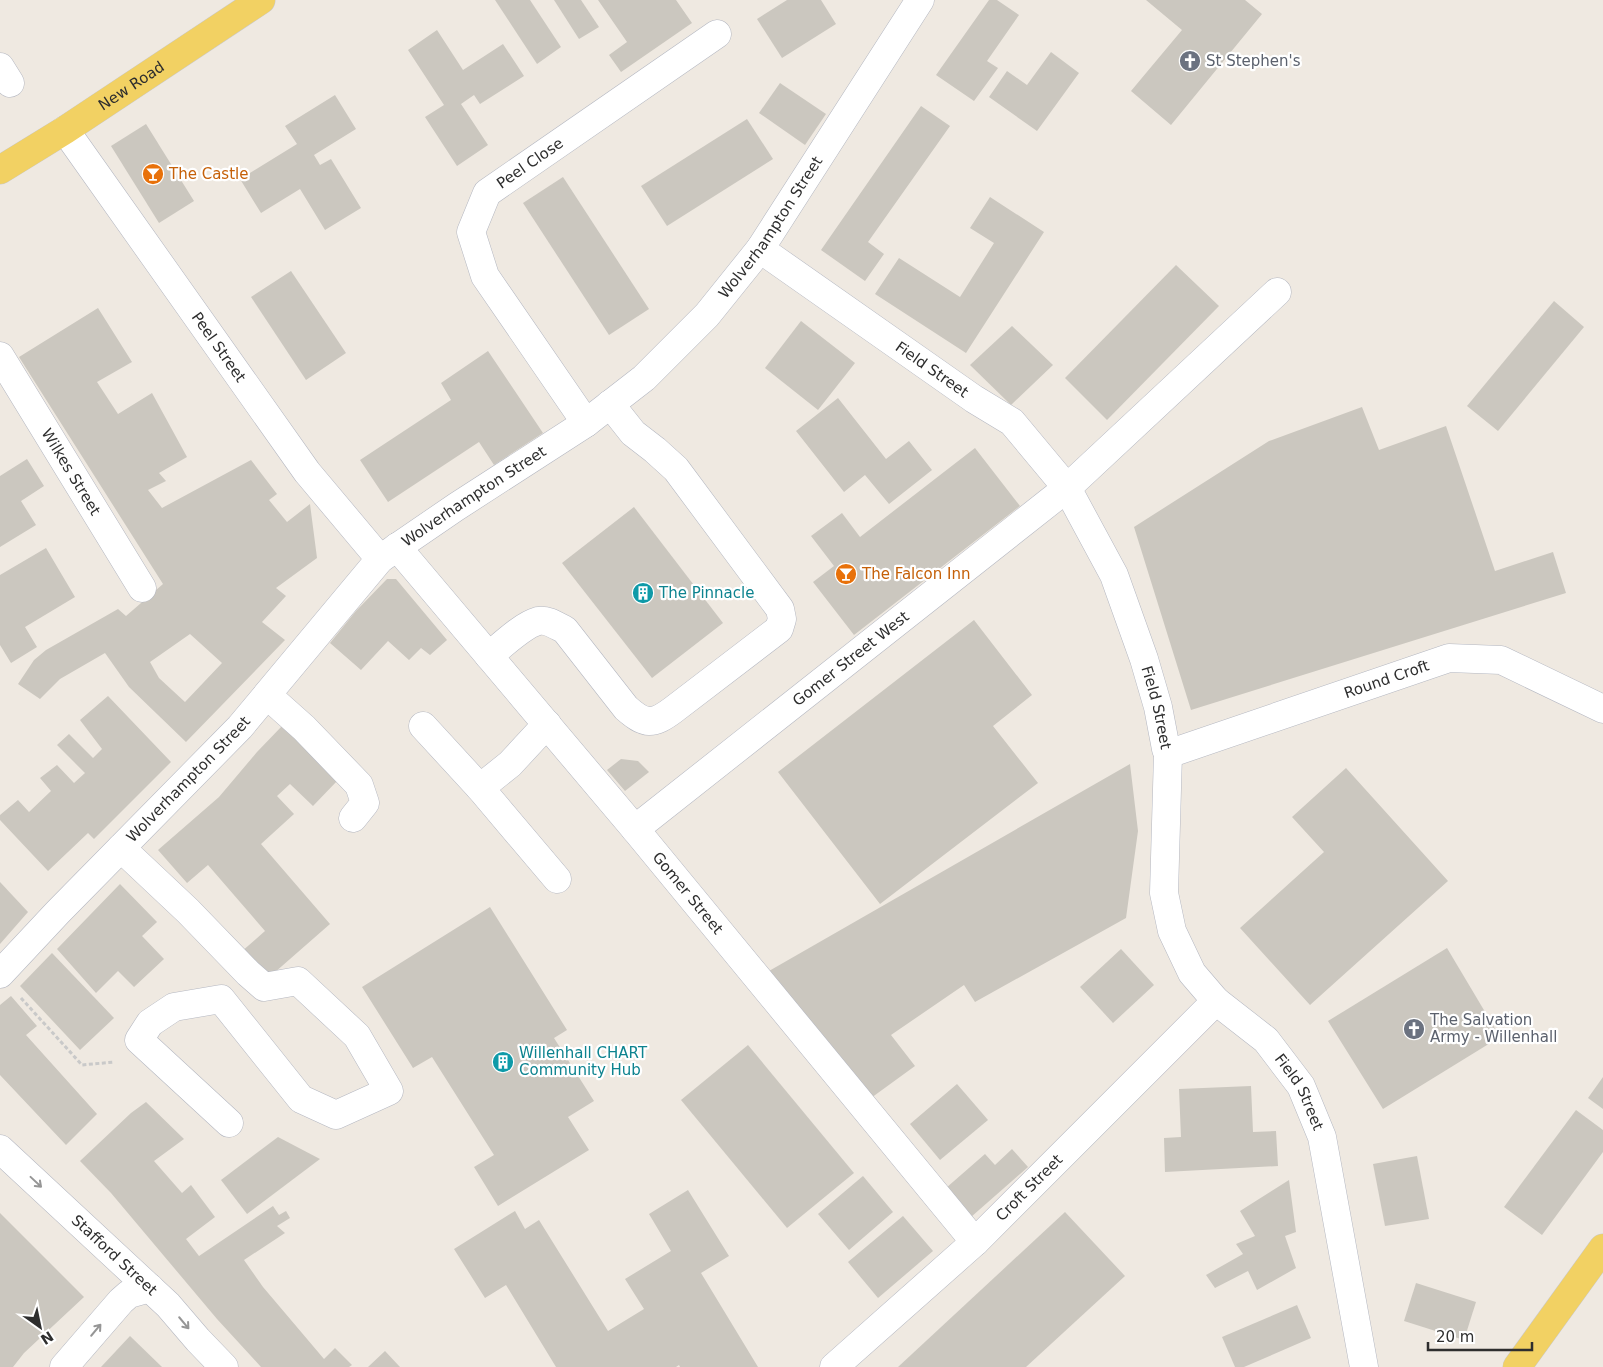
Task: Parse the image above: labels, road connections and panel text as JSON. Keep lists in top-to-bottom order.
{
  "streets": {
    "main road": ["New Road"],
    "street": [
      "Peel Close",
      "Wolverhampton Street",
      "Peel Street",
      "Field Street",
      "Wilkes Street",
      "Gomer Street West",
      "Round Croft",
      "Gomer Street",
      "Croft Street",
      "Stafford Street"
    ]
  },
  "crossings": [
    ["New Road", "Peel Street"],
    ["Peel Close", "Wolverhampton Street"],
    ["Wolverhampton Street", "Peel Street"],
    ["Wolverhampton Street", "Field Street"],
    ["Wolverhampton Street", "Gomer Street"],
    ["Peel Street", "Gomer Street"],
    ["Field Street", "Gomer Street West"],
    ["Field Street", "Round Croft"],
    ["Field Street", "Croft Street"],
    ["Gomer Street West", "Gomer Street"],
    ["Gomer Street", "Croft Street"]
  ],
  "one_way": ["Stafford Street"],
  "places": {
    "church": ["St Stephen's", "The Salvation Army - Willenhall"],
    "bar": ["The Castle", "The Falcon Inn"],
    "building": ["The Pinnacle", "Willenhall CHART Community Hub"]
  },
  "scale_bar": "20 m",
  "north": "bottom right"
}
